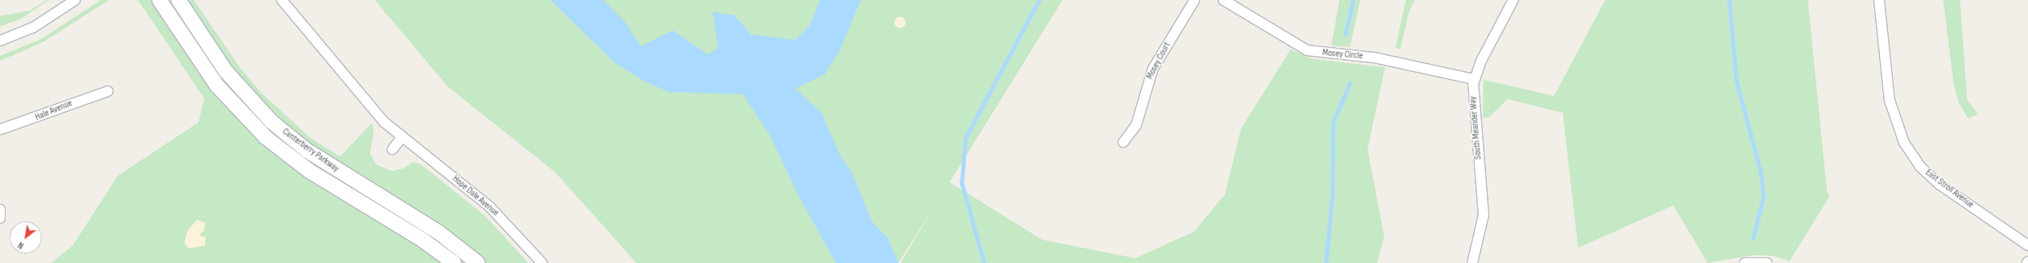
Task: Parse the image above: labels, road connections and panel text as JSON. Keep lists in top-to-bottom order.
{
  "streets": {
    "street": [
      "Mosey Circle",
      "Mosey Court",
      "Hale Avenue",
      "South Meander Way",
      "Canterberry Parkway",
      "East Stroll Avenue",
      "Hope Dale Avenue"
    ]
  },
  "crossings": [
    ["Mosey Circle", "South Meander Way"]
  ],
  "north": "bottom left"
}
